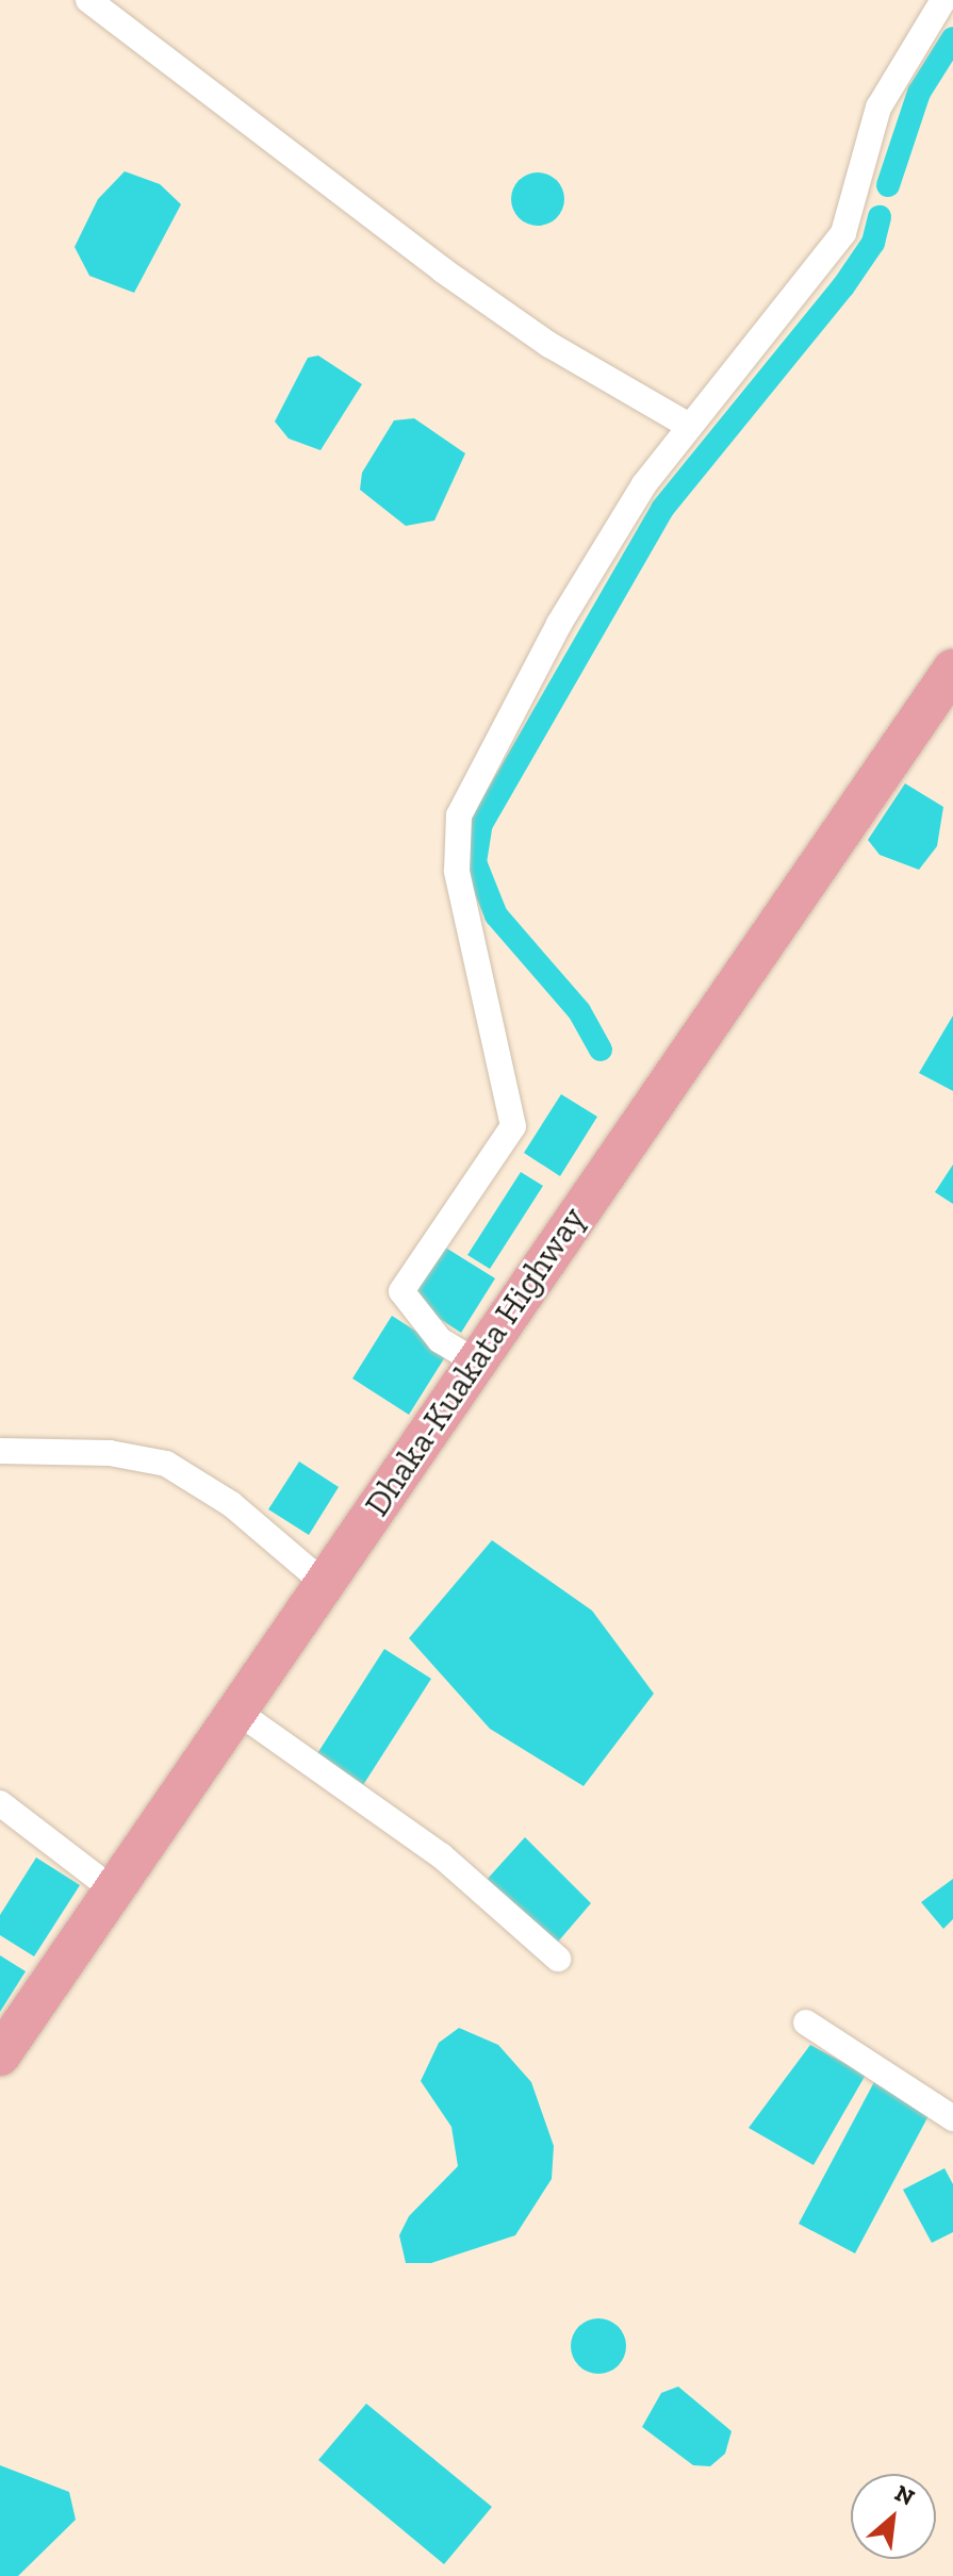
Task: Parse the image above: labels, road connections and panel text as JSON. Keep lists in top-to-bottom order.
{
  "streets": {
    "main road": ["Dhaka-Kuakata Highway"]
  },
  "north": "top right"
}
